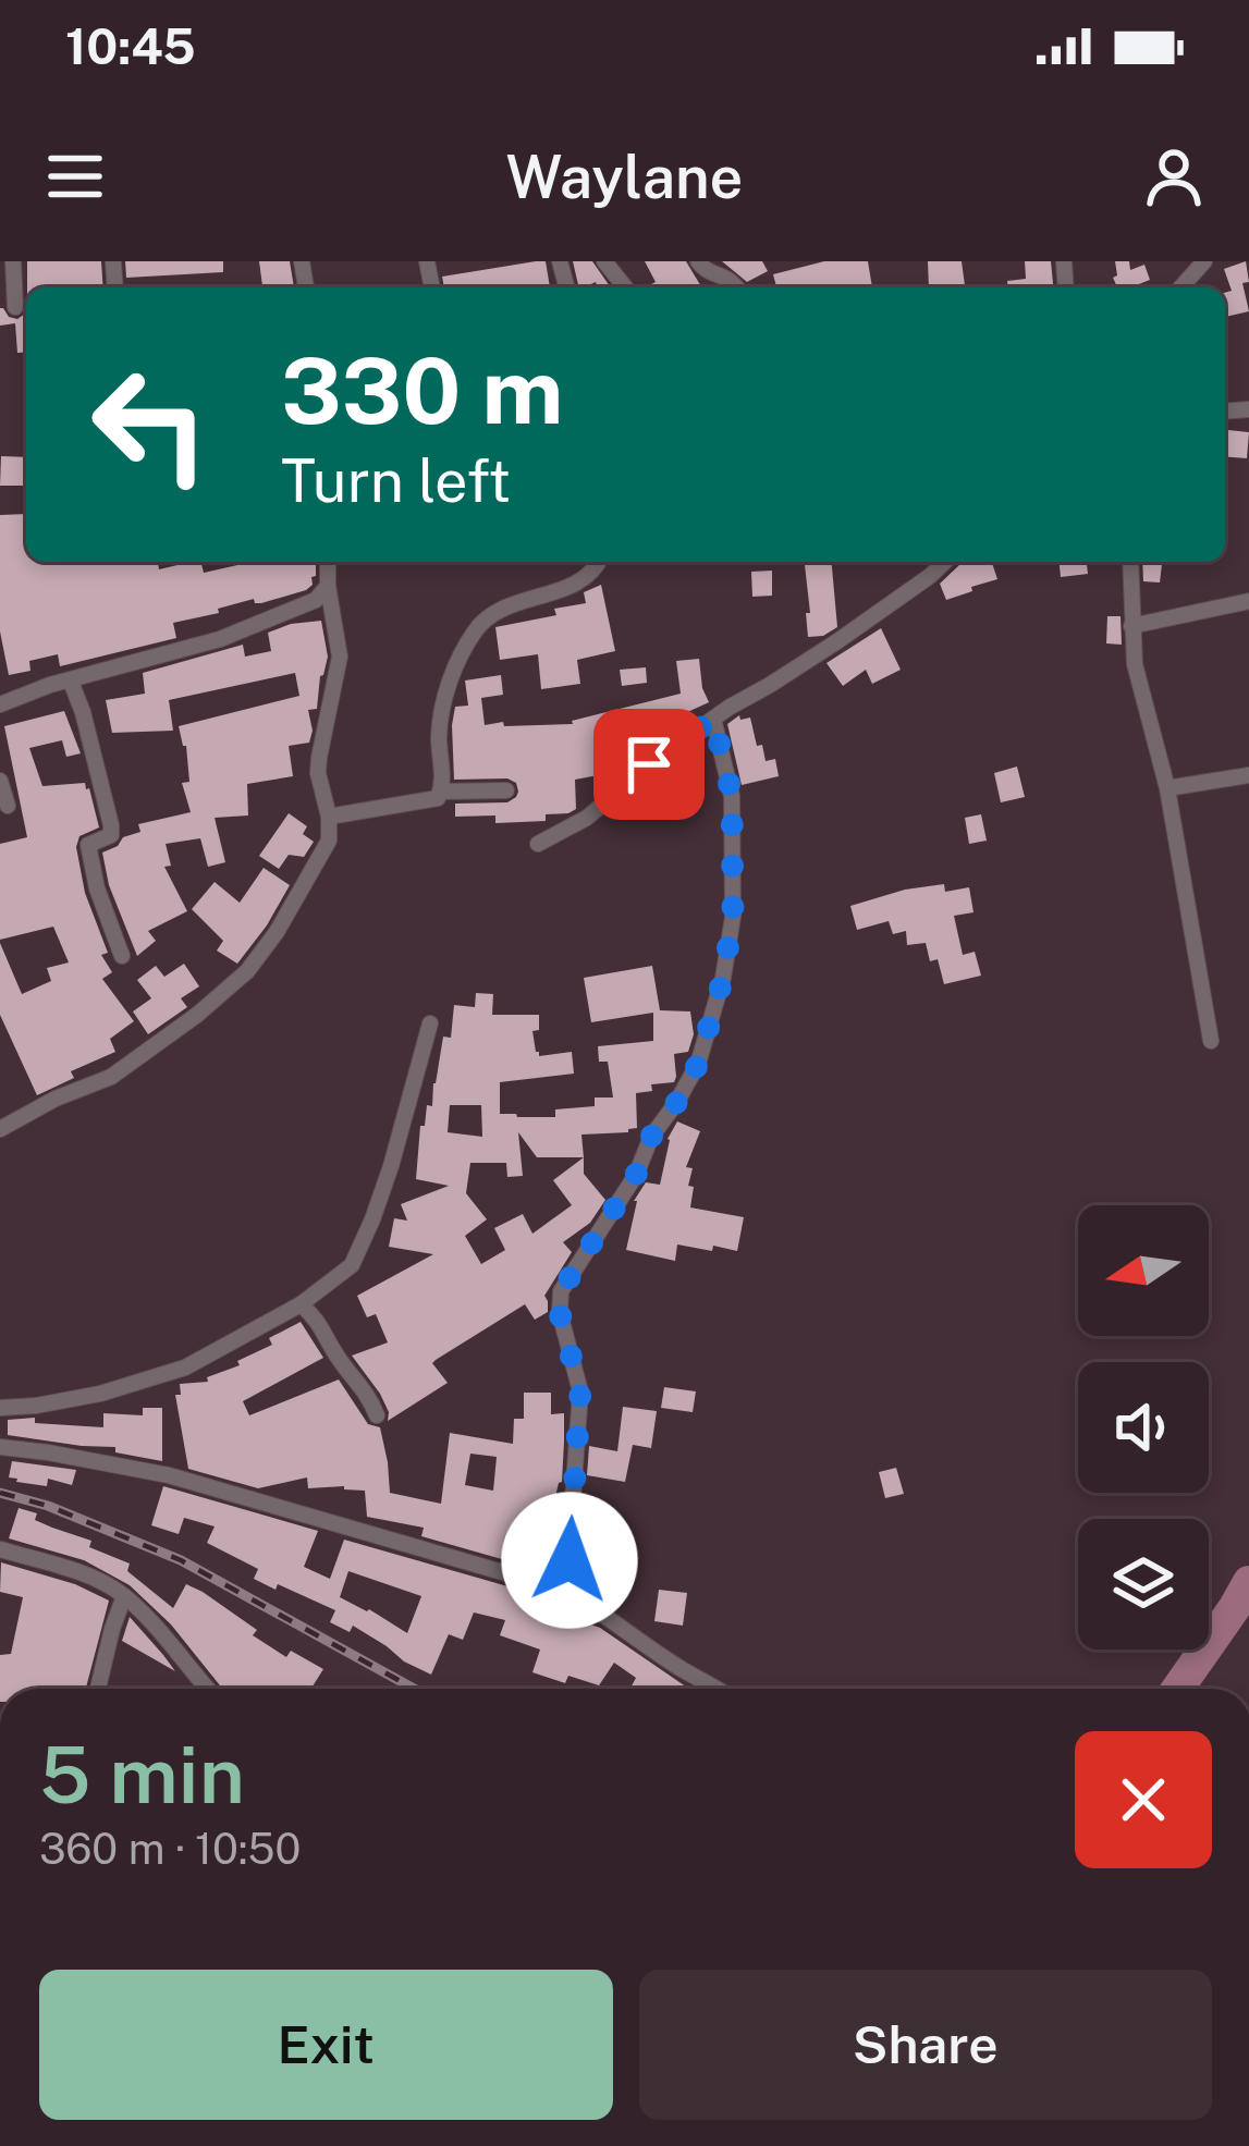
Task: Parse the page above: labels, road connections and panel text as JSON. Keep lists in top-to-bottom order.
{
  "north": "left",
  "page": {
    "status": "10:45",
    "header": "Waylane",
    "turn": ["330 m", "Turn left"],
    "heading": ["5 min", "360 m · 10:50"],
    "buttons": ["Exit", "Share"]
  }
}
